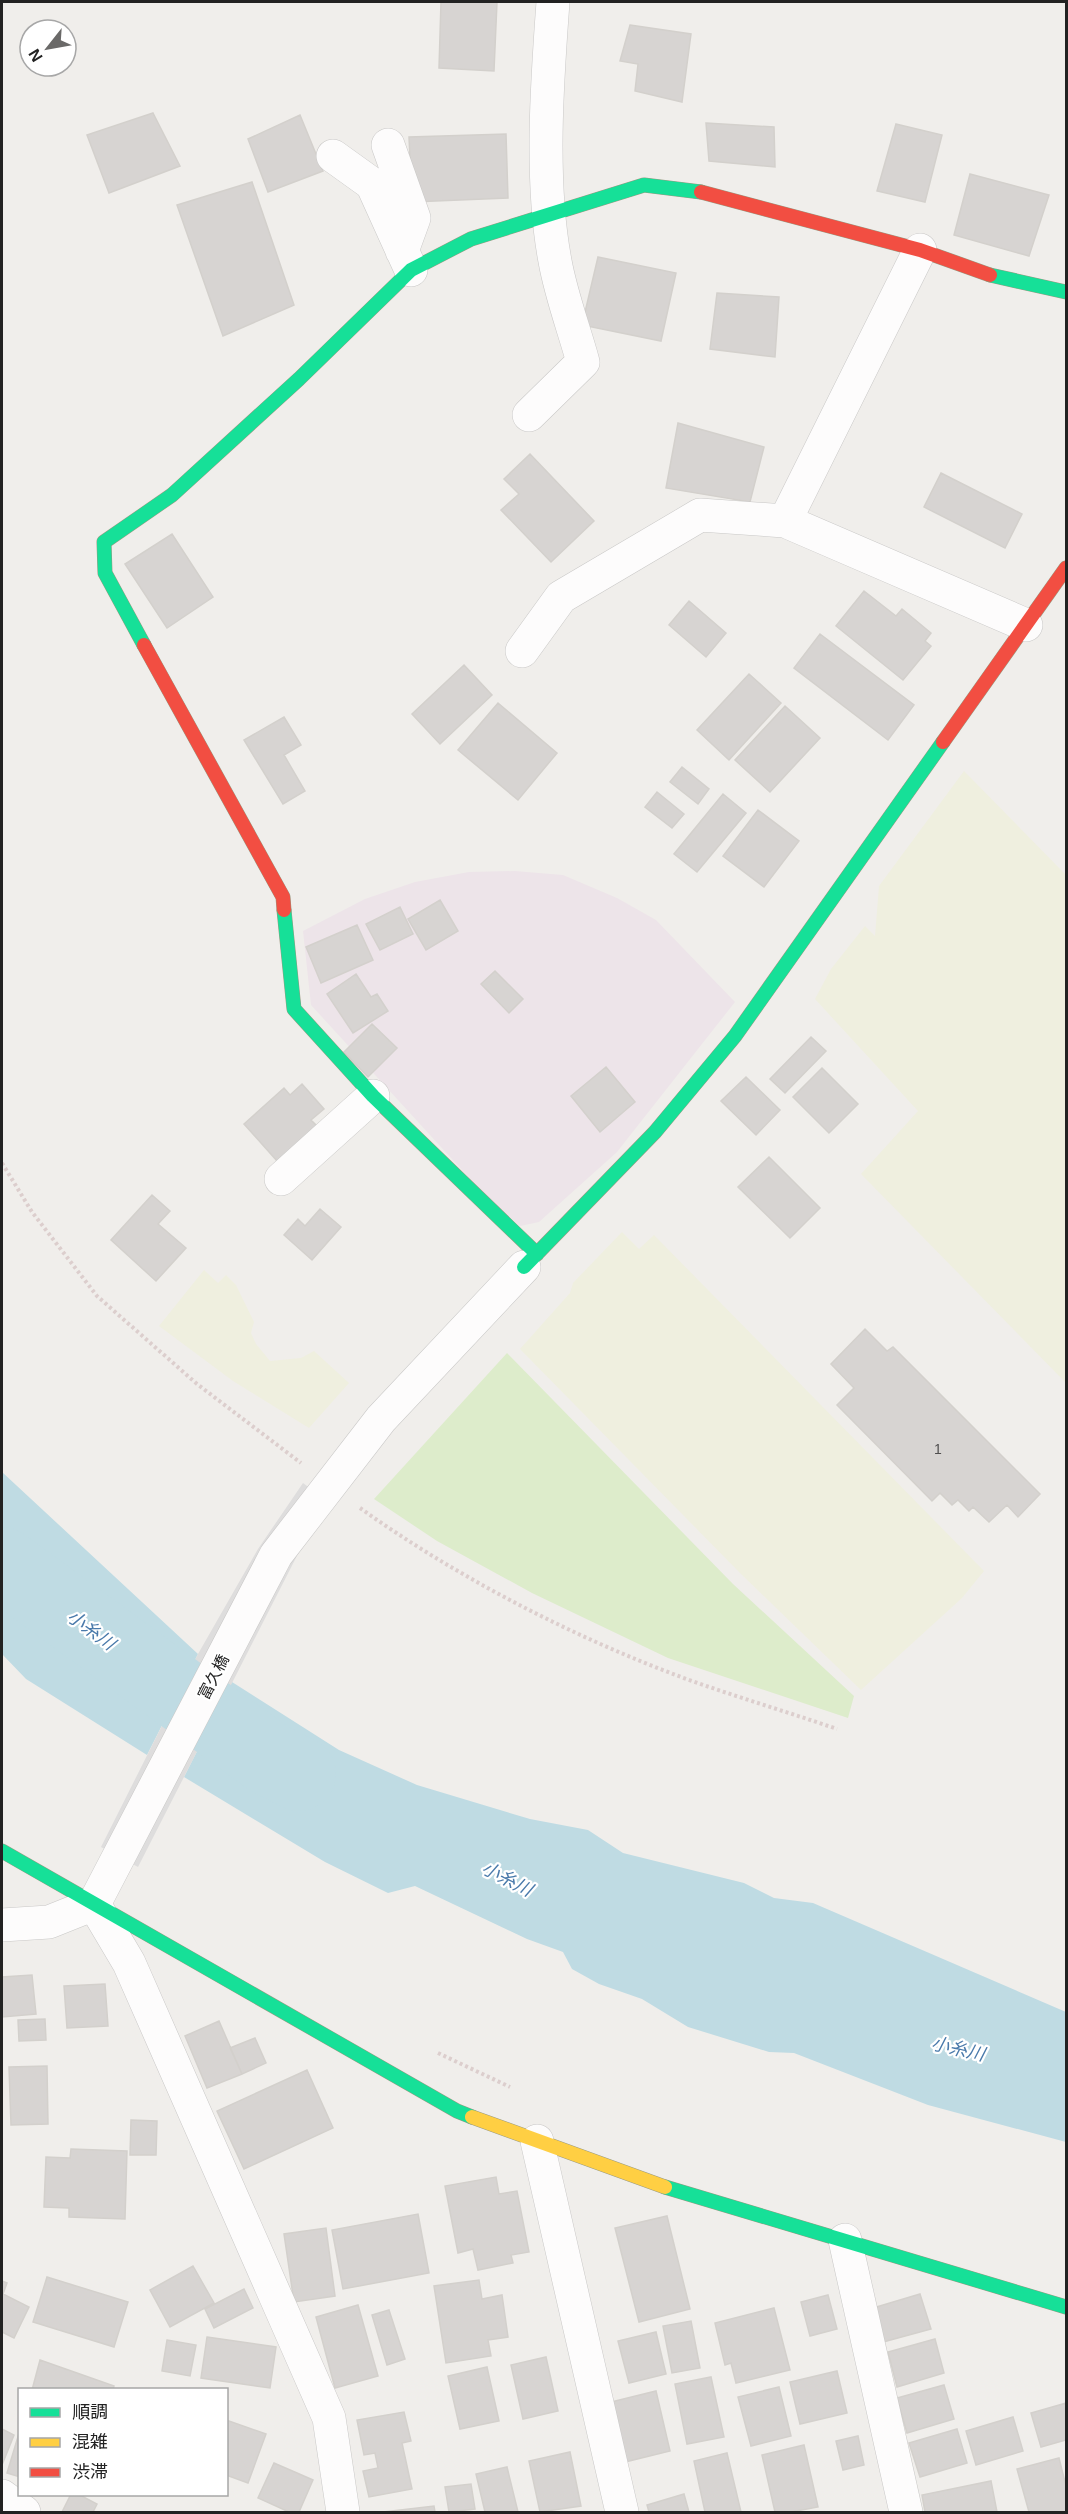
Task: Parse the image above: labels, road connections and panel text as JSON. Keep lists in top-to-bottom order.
{
  "streets": {
    "street": ["富久橋"]
  },
  "water": ["小糸川"],
  "house_numbers": ["1"],
  "legend": ["順調", "混雑", "渋滞"],
  "north": "bottom left"
}
